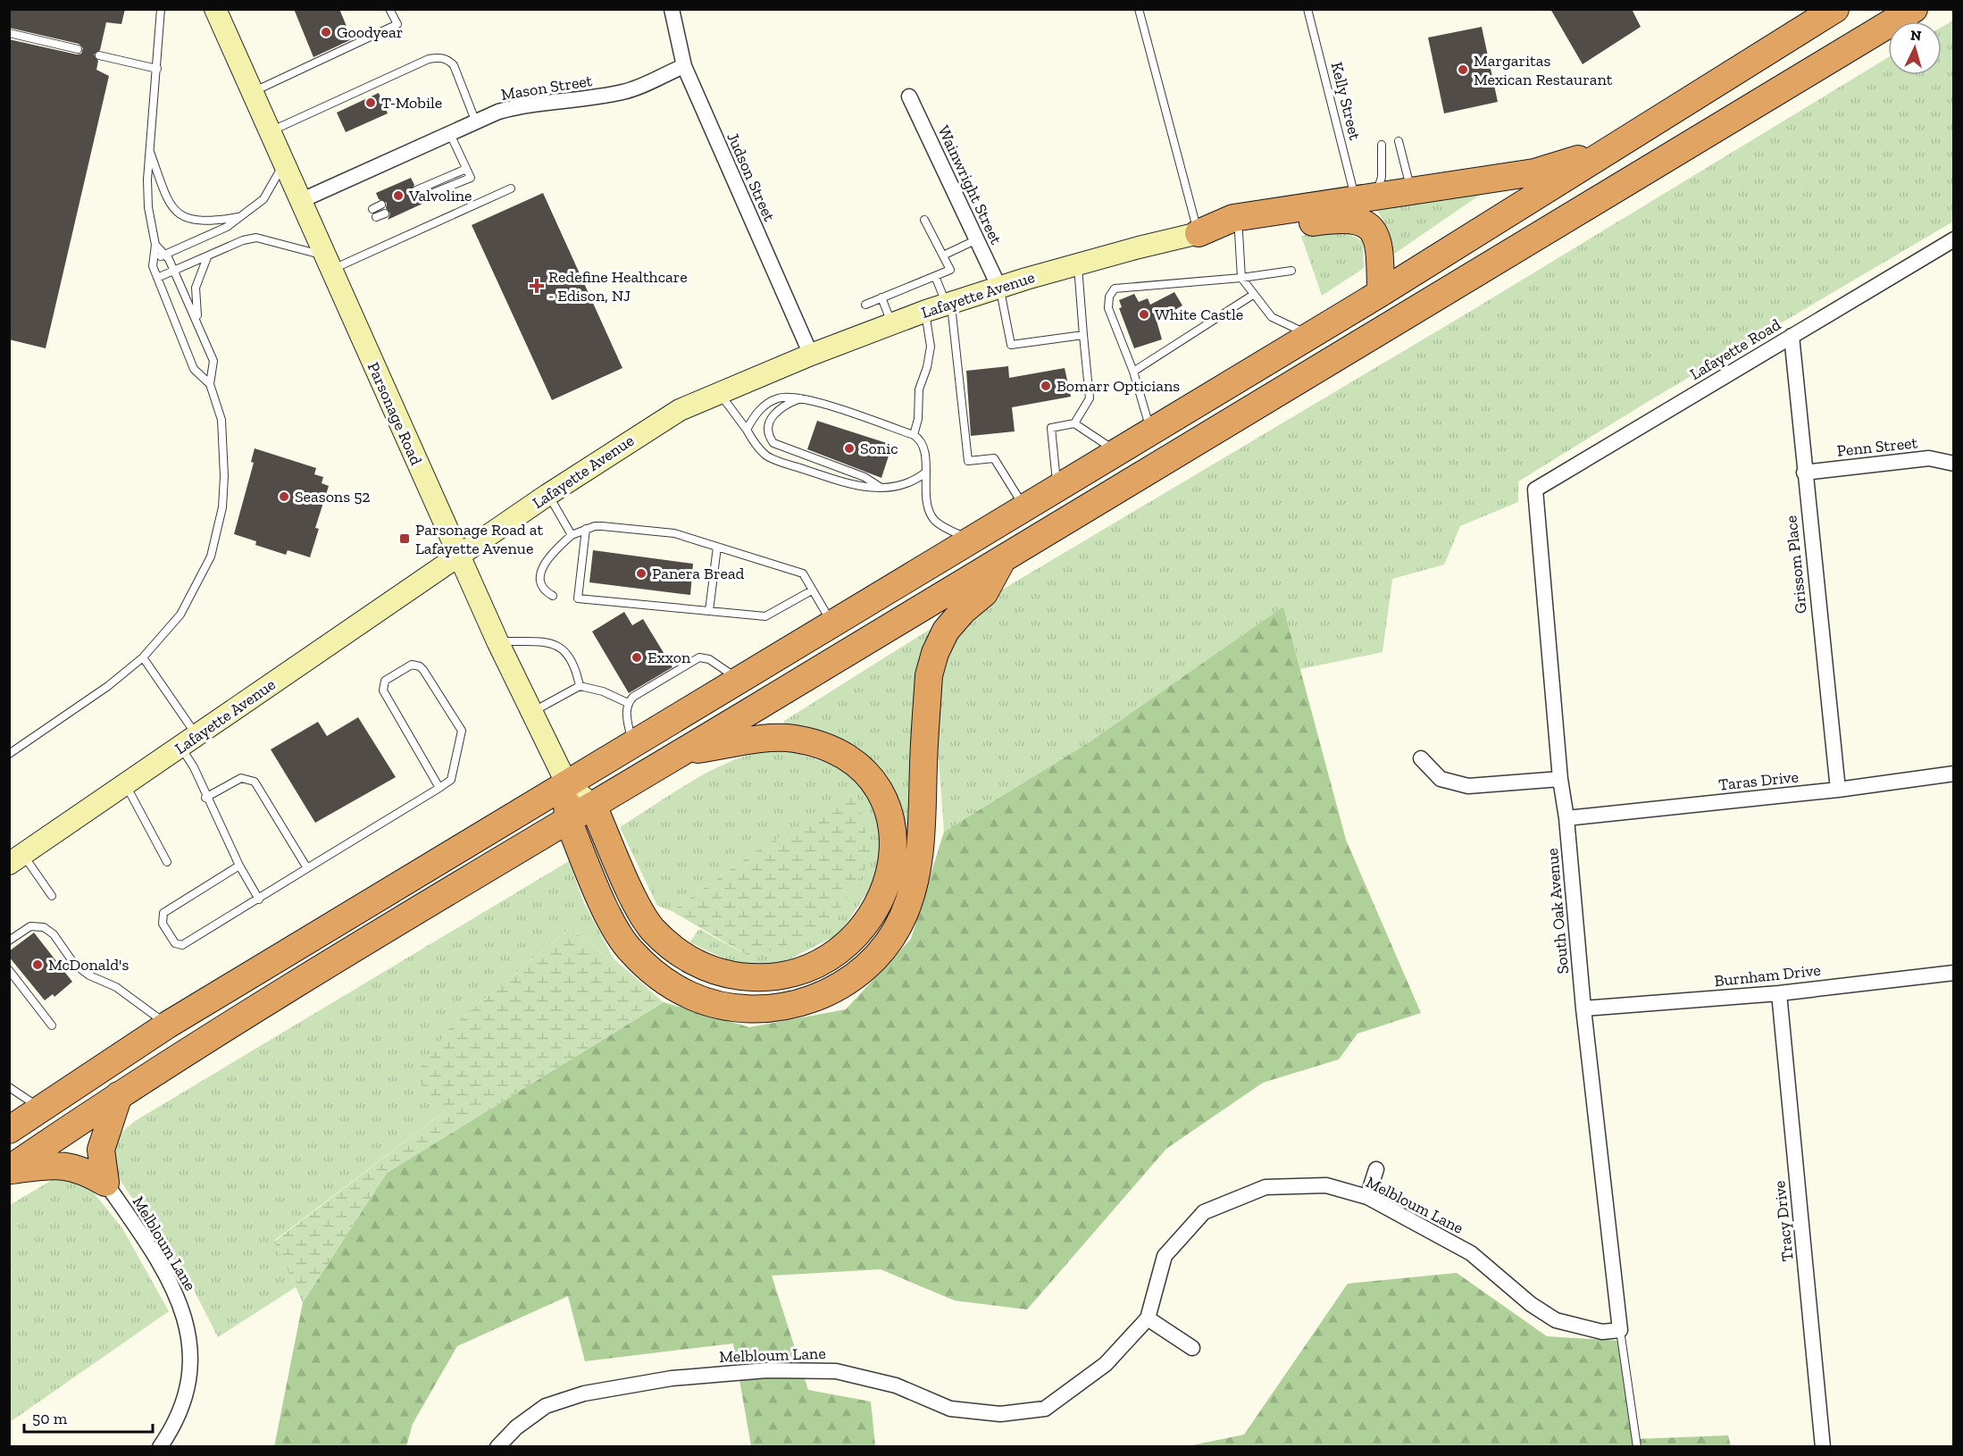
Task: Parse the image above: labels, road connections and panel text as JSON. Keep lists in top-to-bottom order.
{
  "streets": {
    "street": [
      "Mason Street",
      "Judson Street",
      "Wainwright Street",
      "Lafayette Avenue",
      "Lafayette Road",
      "Parsonage Road",
      "Penn Street",
      "Grissom Place",
      "Taras Drive",
      "South Oak Avenue",
      "Burnham Drive",
      "Melbloum Lane",
      "Tracy Drive"
    ],
    "lane": ["Kelly Street"]
  },
  "crossings": [
    ["Mason Street", "Judson Street"],
    ["Mason Street", "Parsonage Road"],
    ["Judson Street", "Lafayette Avenue"],
    ["Wainwright Street", "Lafayette Avenue"],
    ["Lafayette Avenue", "Parsonage Road"],
    ["Lafayette Road", "Grissom Place"],
    ["Lafayette Road", "South Oak Avenue"],
    ["Penn Street", "Grissom Place"],
    ["Grissom Place", "Taras Drive"],
    ["Taras Drive", "South Oak Avenue"],
    ["South Oak Avenue", "Burnham Drive"],
    ["South Oak Avenue", "Melbloum Lane"],
    ["Burnham Drive", "Tracy Drive"]
  ],
  "places": {
    "other": [
      "Goodyear",
      "Margaritas Mexican Restaurant",
      "T-Mobile",
      "Valvoline",
      "White Castle",
      "Bomarr Opticians",
      "Sonic",
      "Seasons 52",
      "Panera Bread",
      "Exxon",
      "McDonald's"
    ],
    "health": ["Redefine Healthcare - Edison, NJ"],
    "transit": ["Parsonage Road at Lafayette Avenue"]
  },
  "scale_bar": "50 m",
  "north": "top"
}
